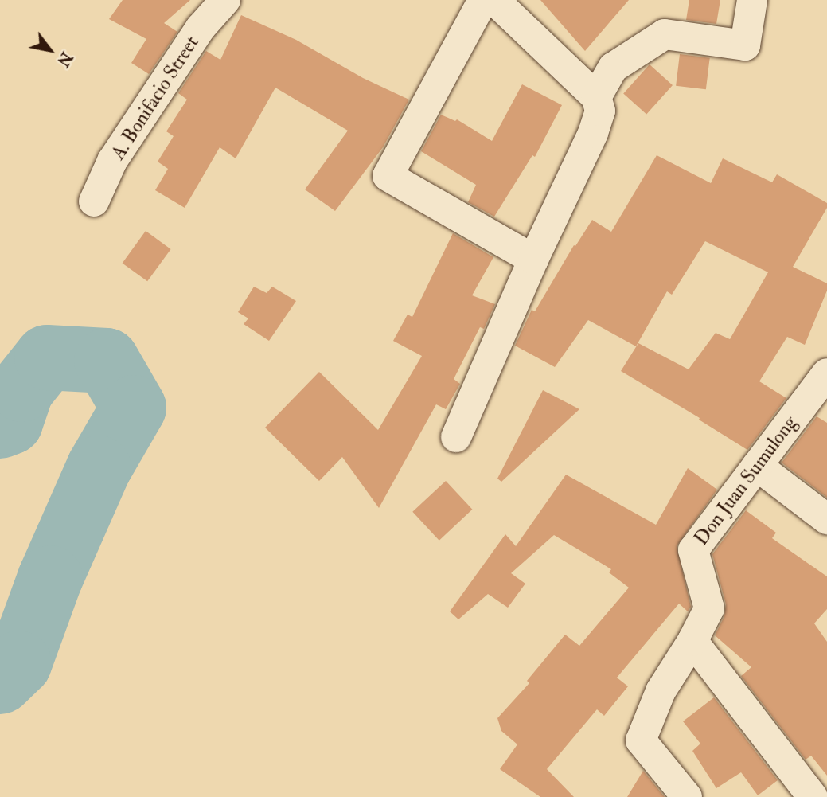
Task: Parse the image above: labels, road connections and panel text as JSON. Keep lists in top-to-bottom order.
{
  "streets": {
    "street": ["A. Bonifacio Street", "Don Juan Sumulong"]
  },
  "north": "bottom right"
}
